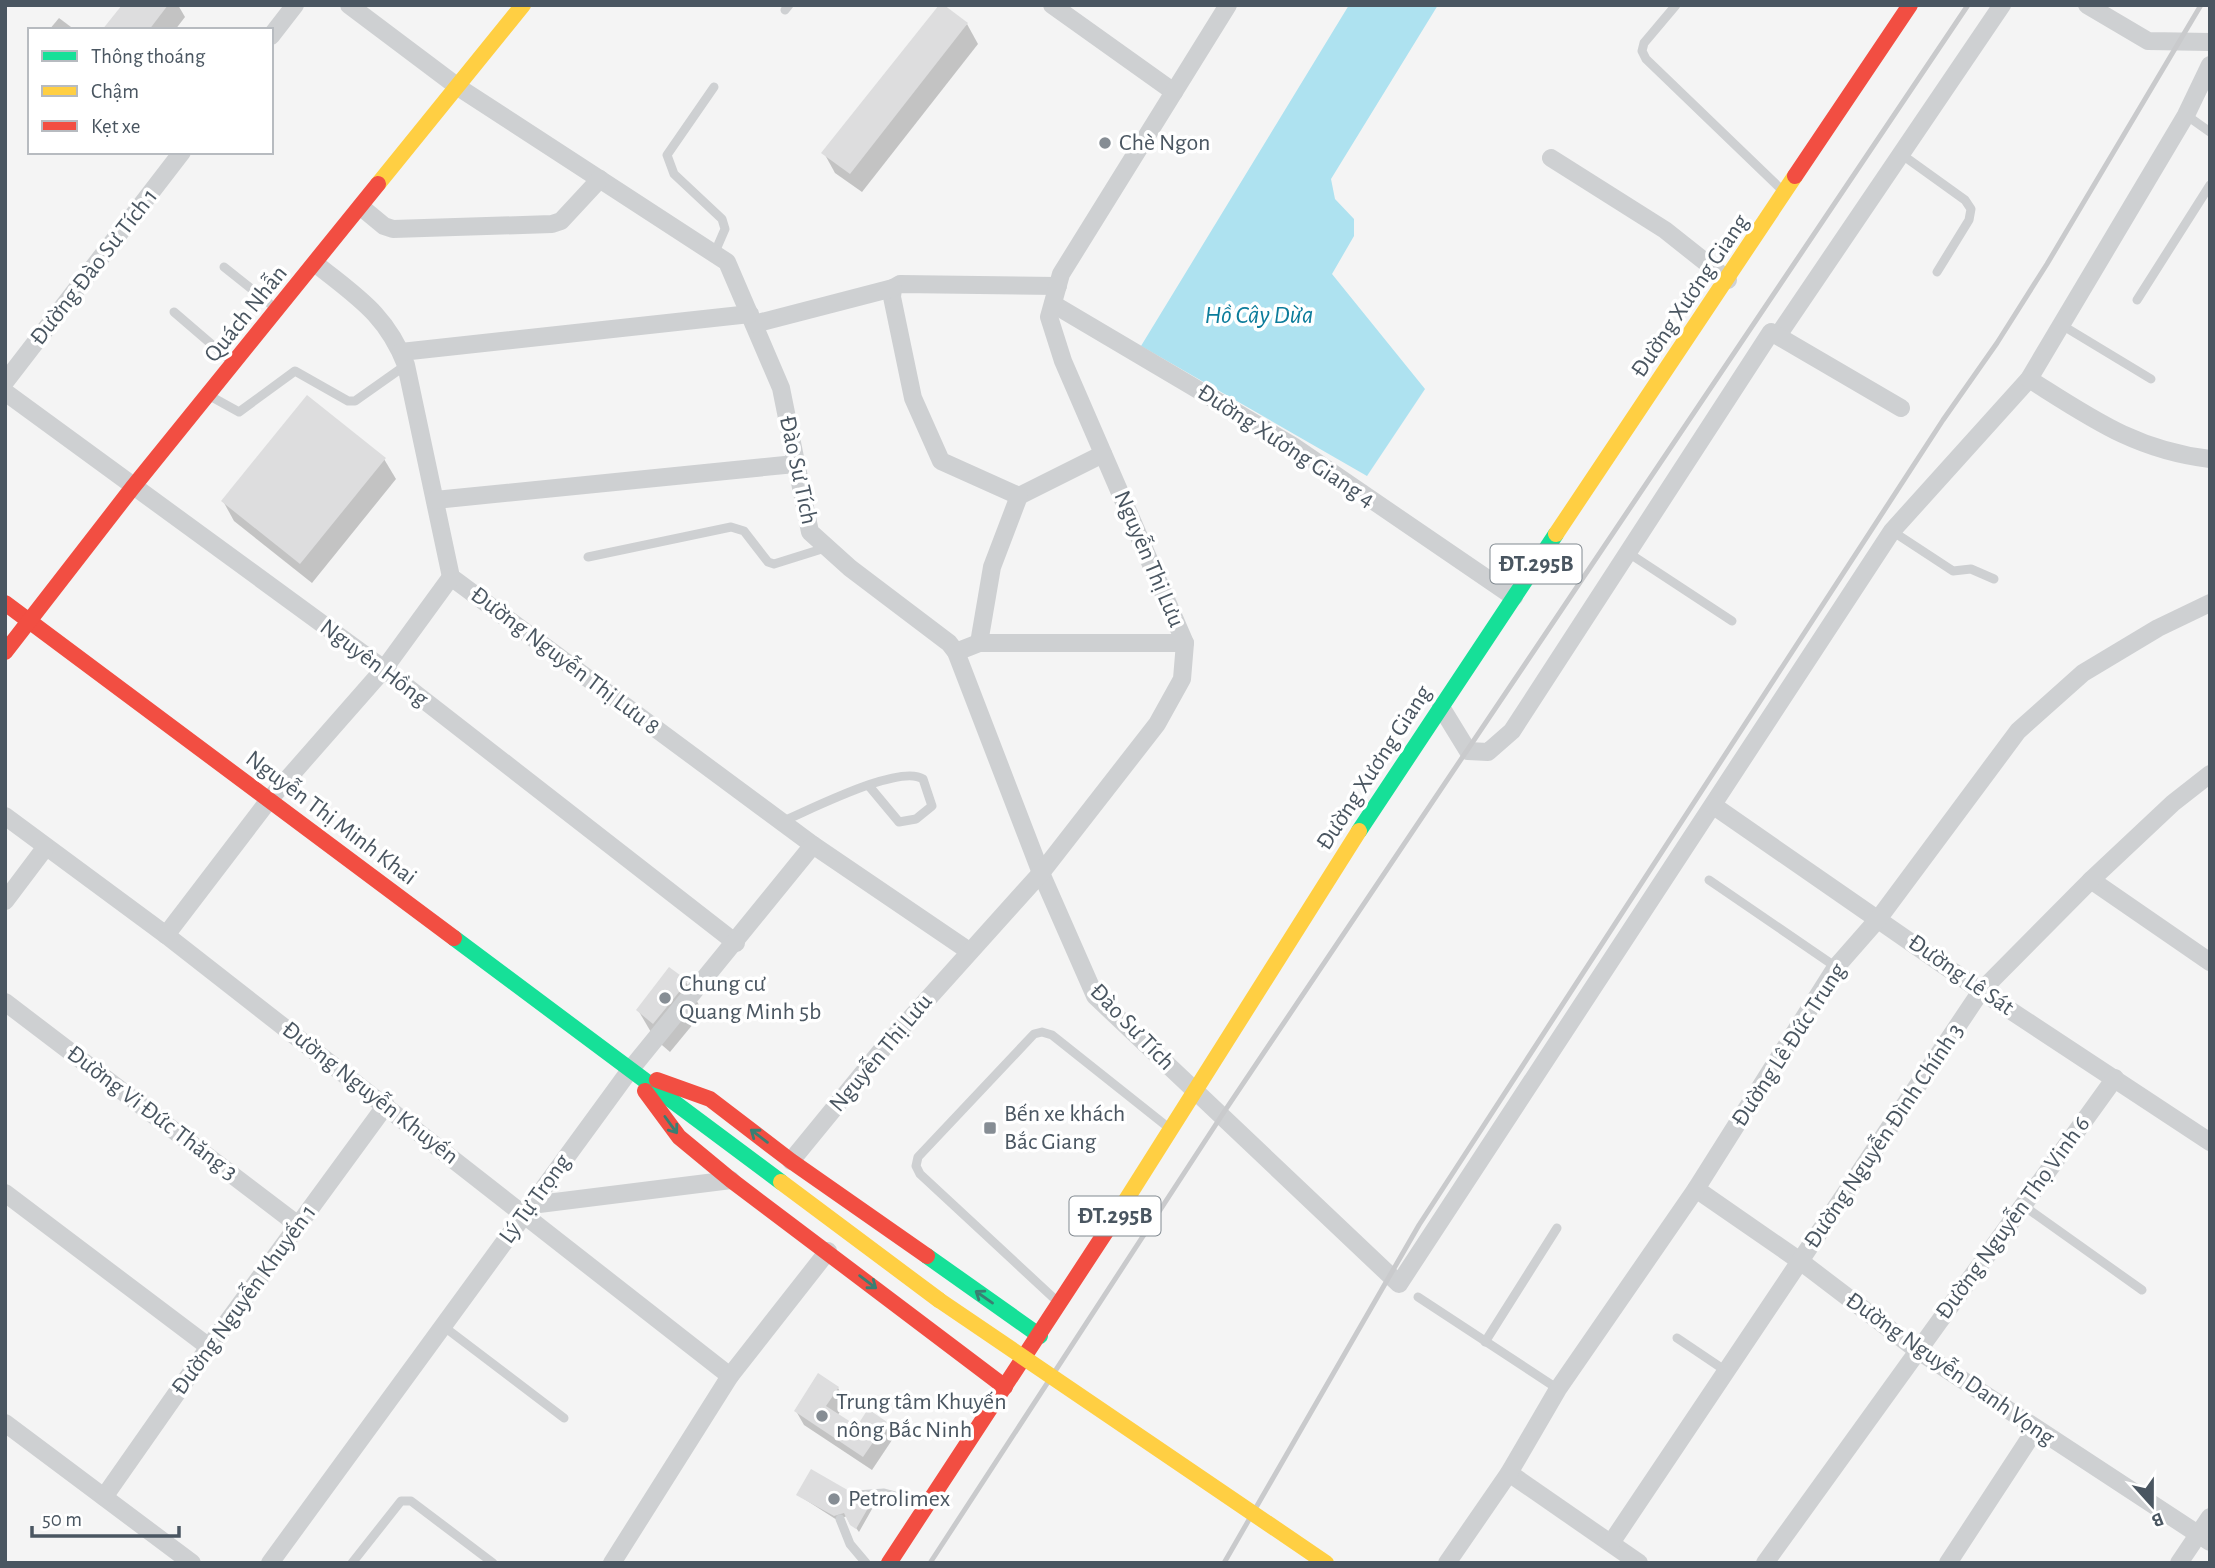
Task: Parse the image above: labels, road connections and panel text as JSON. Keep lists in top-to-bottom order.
{
  "streets": {
    "main road": [
      "Đường Xương Giang",
      "Quách Nhẫn",
      "ĐT.295B",
      "Nguyễn Thị Minh Khai"
    ],
    "street": [
      "Đường Đào Sư Tích 1",
      "Đường Xương Giang 4",
      "Đào Sư Tích",
      "Nguyễn Thị Lưu",
      "Đường Nguyễn Thị Lưu 8",
      "Nguyên Hồng",
      "Đường Lê Sát",
      "Đường Lê Đức Trung",
      "Đường Nguyễn Khuyến",
      "Đường Vi Đức Thăng 3",
      "Đường Nguyễn Đình Chính 3",
      "Lý Tự Trọng",
      "Đường Nguyễn Thọ Vinh 6",
      "Đường Nguyễn Khuyến 1",
      "Đường Nguyễn Danh Vọng"
    ]
  },
  "crossings": [
    ["Đường Xương Giang", "Đường Xương Giang 4"],
    ["Đường Xương Giang", "Đào Sư Tích"],
    ["Quách Nhẫn", "Đào Sư Tích"],
    ["Quách Nhẫn", "Đường Nguyễn Thị Lưu 8"],
    ["Quách Nhẫn", "Nguyên Hồng"],
    ["Quách Nhẫn", "Nguyễn Thị Minh Khai"],
    ["Đường Xương Giang 4", "Nguyễn Thị Lưu"],
    ["Đào Sư Tích", "Nguyễn Thị Lưu"],
    ["Đào Sư Tích", "Đường Lê Sát"],
    ["Nguyễn Thị Lưu", "Đường Nguyễn Thị Lưu 8"],
    ["Đường Nguyễn Thị Lưu 8", "Lý Tự Trọng"],
    ["Nguyên Hồng", "Lý Tự Trọng"],
    ["Nguyễn Thị Minh Khai", "Lý Tự Trọng"],
    ["Đường Lê Sát", "Đường Lê Đức Trung"],
    ["Đường Lê Sát", "Đường Nguyễn Đình Chính 3"],
    ["Đường Lê Sát", "Đường Nguyễn Thọ Vinh 6"],
    ["Đường Lê Đức Trung", "Đường Nguyễn Danh Vọng"],
    ["Đường Nguyễn Khuyến", "Lý Tự Trọng"],
    ["Đường Nguyễn Khuyến", "Đường Nguyễn Khuyến 1"],
    ["Đường Vi Đức Thăng 3", "Đường Nguyễn Khuyến 1"],
    ["Đường Nguyễn Đình Chính 3", "Đường Nguyễn Danh Vọng"],
    ["Đường Nguyễn Thọ Vinh 6", "Đường Nguyễn Danh Vọng"]
  ],
  "water": ["Hồ Cây Dừa"],
  "places": {
    "other": [
      "Chè Ngon",
      "Chung cư Quang Minh 5b",
      "Trung tâm Khuyến nông Bắc Ninh",
      "Petrolimex"
    ],
    "transit": ["Bến xe khách Bắc Giang"]
  },
  "legend": ["Thông thoáng", "Chậm", "Kẹt xe"],
  "scale_bar": "50 m",
  "north": "bottom"
}
